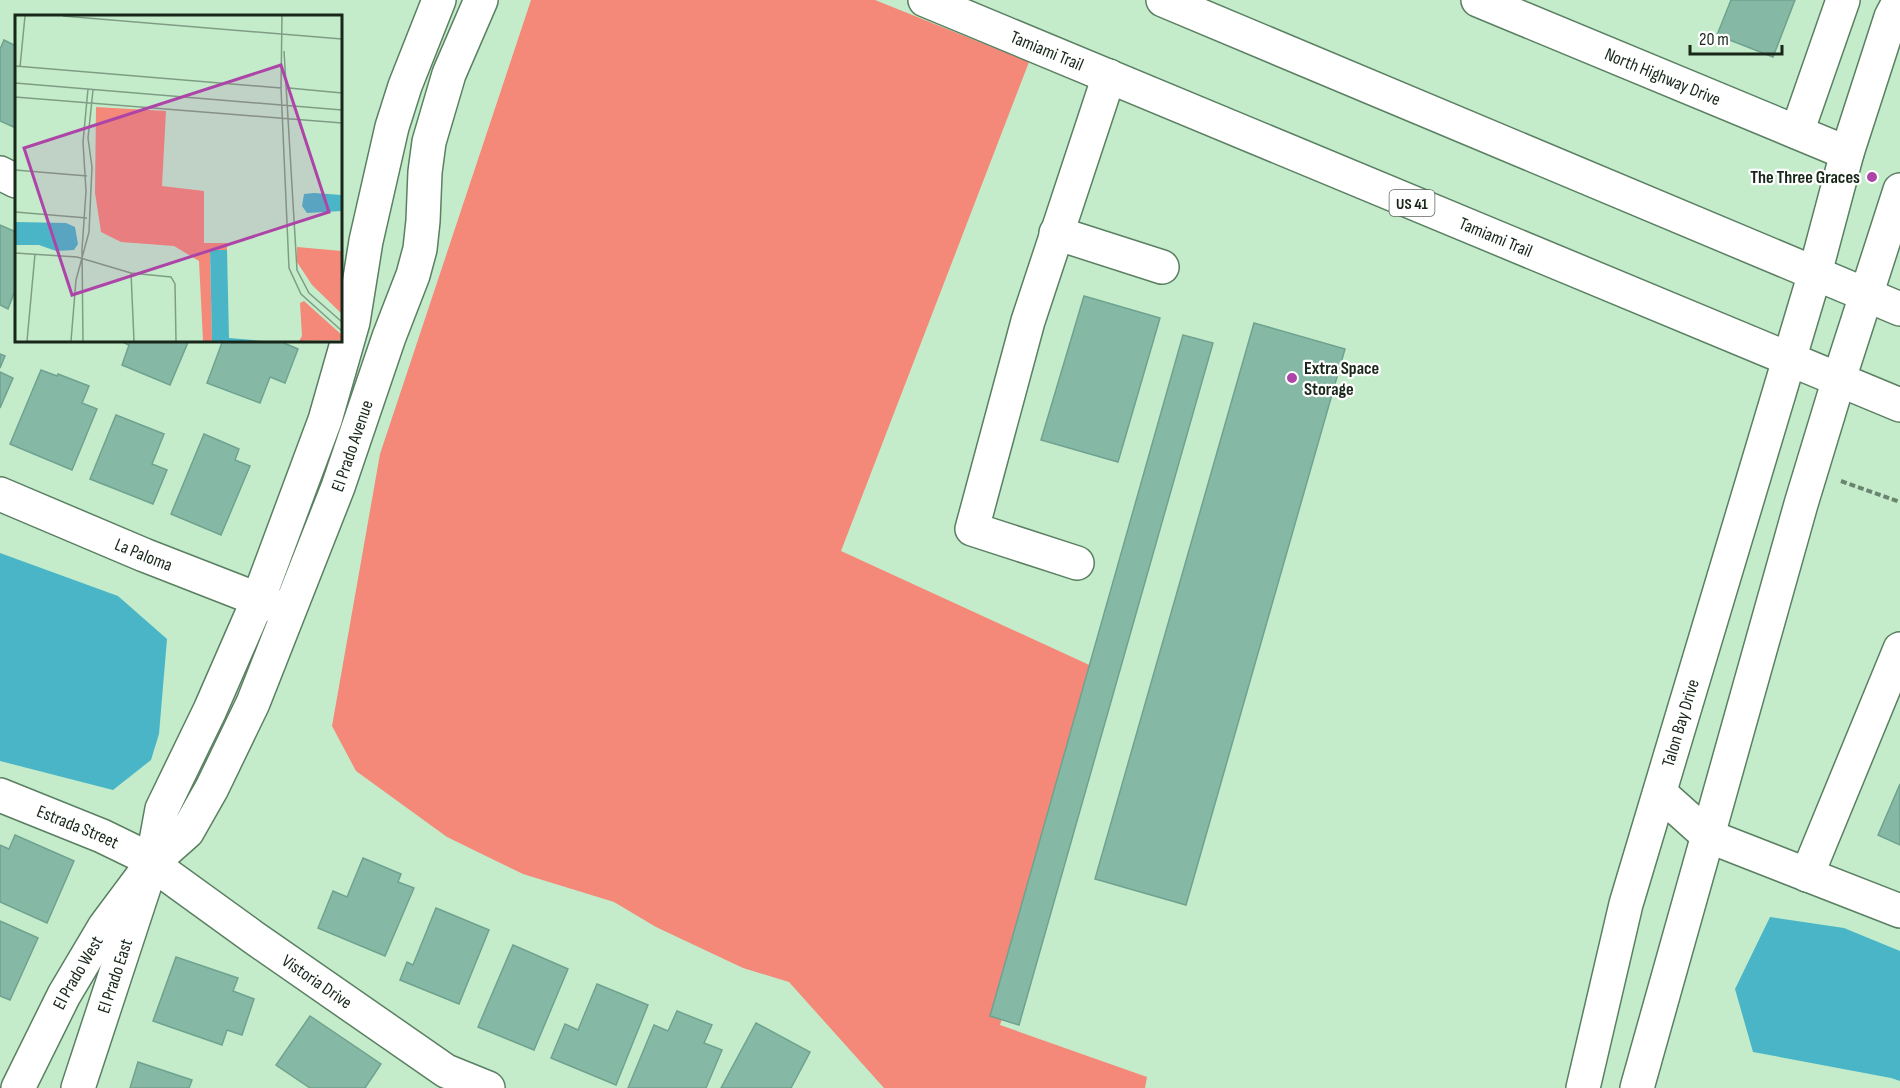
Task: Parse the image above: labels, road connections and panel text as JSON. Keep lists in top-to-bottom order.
{
  "streets": {
    "street": [
      "Tamiami Trail",
      "North Highway Drive",
      "US 41",
      "El Prado Avenue",
      "La Paloma",
      "Talon Bay Drive",
      "Estrada Street",
      "El Prado West",
      "El Prado East",
      "Vistoria Drive"
    ]
  },
  "crossings": [
    ["Tamiami Trail", "Talon Bay Drive"],
    ["North Highway Drive", "Talon Bay Drive"],
    ["El Prado Avenue", "La Paloma"],
    ["El Prado Avenue", "Estrada Street"],
    ["El Prado Avenue", "El Prado West"],
    ["El Prado Avenue", "El Prado East"],
    ["El Prado Avenue", "Vistoria Drive"],
    ["La Paloma", "El Prado East"],
    ["Estrada Street", "El Prado West"],
    ["Estrada Street", "El Prado East"],
    ["Estrada Street", "Vistoria Drive"],
    ["El Prado West", "El Prado East"],
    ["El Prado West", "Vistoria Drive"],
    ["El Prado East", "Vistoria Drive"]
  ],
  "places": ["The Three Graces", "Extra Space Storage"],
  "scale_bar": "20 m"
}
